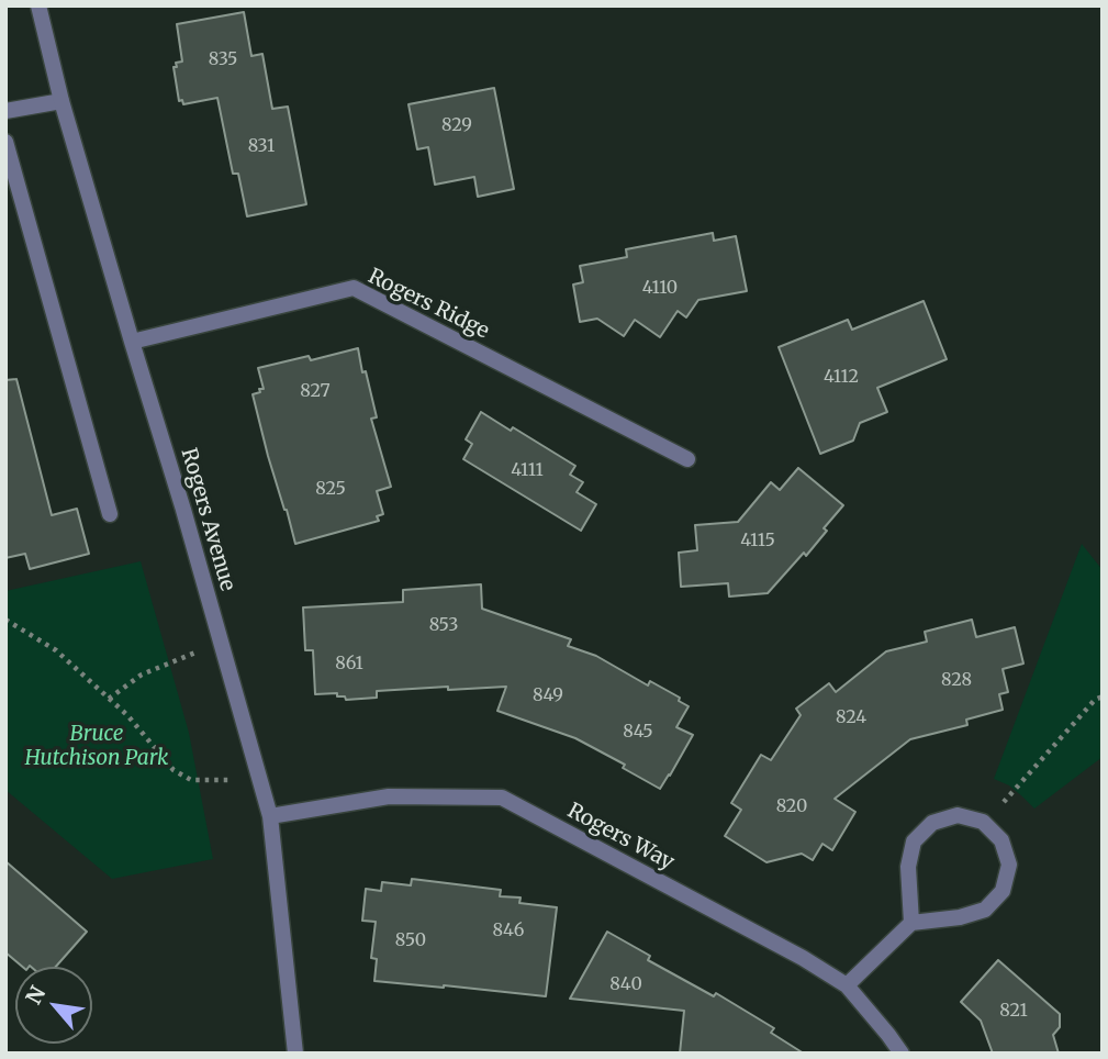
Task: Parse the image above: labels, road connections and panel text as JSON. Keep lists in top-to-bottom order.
{
  "streets": {
    "street": ["Rogers Ridge", "Rogers Avenue", "Rogers Way"]
  },
  "crossings": [
    ["Rogers Ridge", "Rogers Avenue"],
    ["Rogers Avenue", "Rogers Way"]
  ],
  "parks": ["Bruce Hutchison Park"],
  "house_numbers": [
    "835",
    "829",
    "831",
    "4110",
    "4112",
    "827",
    "4111",
    "825",
    "4115",
    "853",
    "861",
    "828",
    "849",
    "824",
    "845",
    "820",
    "846",
    "850",
    "840",
    "821"
  ],
  "north": "top left"
}
